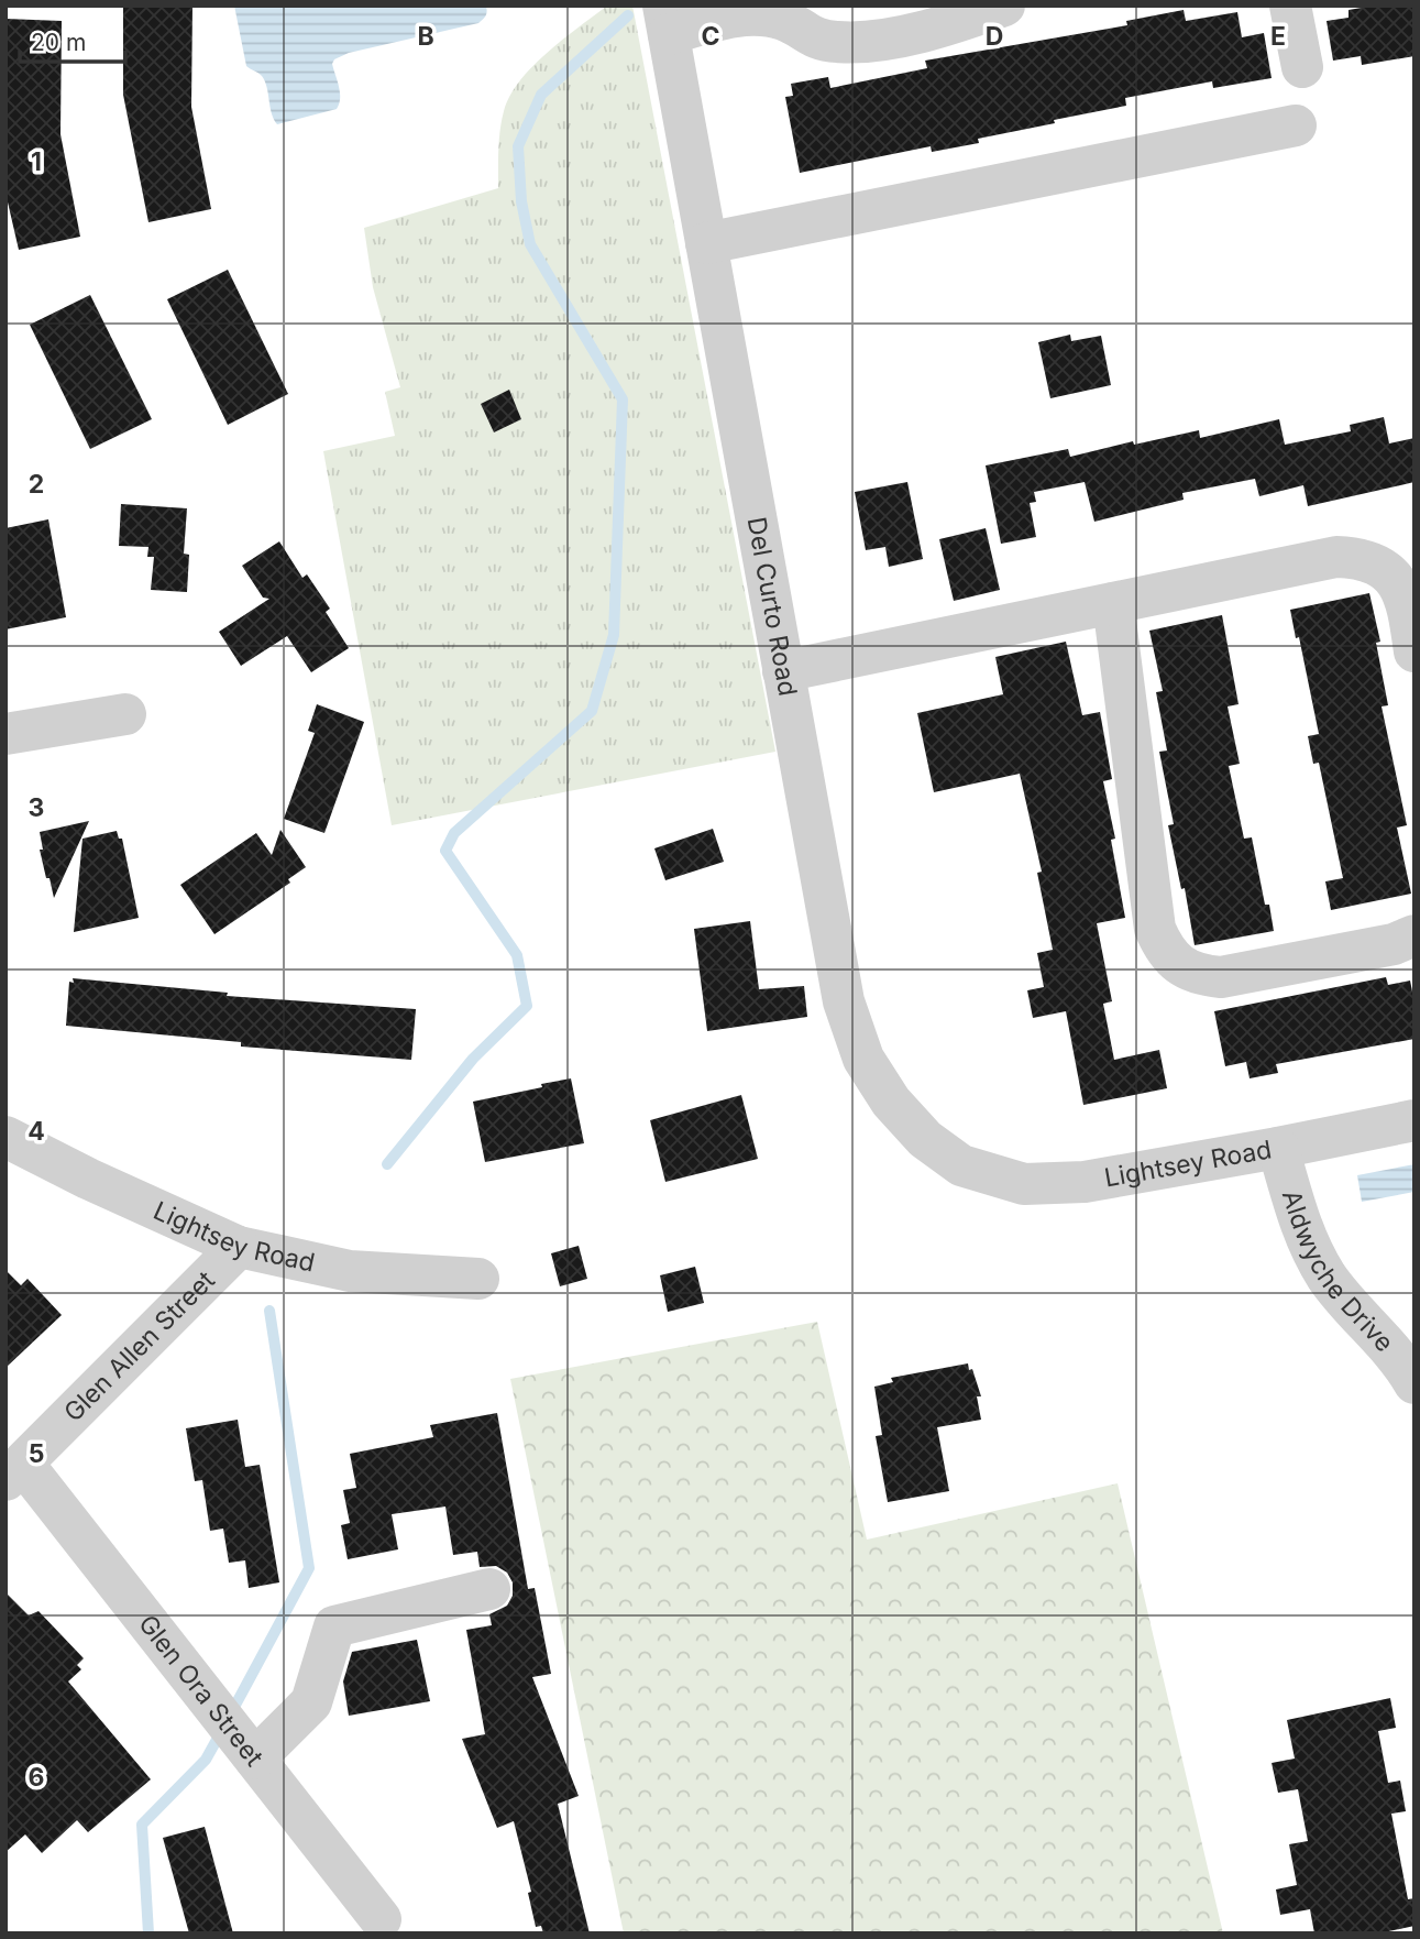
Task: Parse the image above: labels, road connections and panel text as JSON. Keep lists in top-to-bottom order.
{
  "streets": {
    "street": [
      "Del Curto Road",
      "Lightsey Road",
      "Aldwyche Drive",
      "Glen Allen Street",
      "Glen Ora Street"
    ]
  },
  "crossings": [
    ["Del Curto Road", "Lightsey Road"],
    ["Lightsey Road", "Aldwyche Drive"],
    ["Lightsey Road", "Glen Allen Street"],
    ["Glen Allen Street", "Glen Ora Street"]
  ],
  "scale_bar": "20 m",
  "grid": {
    "columns": [
      "B",
      "C",
      "D",
      "E"
    ],
    "rows": [
      "1",
      "2",
      "3",
      "4",
      "5",
      "6"
    ]
  }
}
